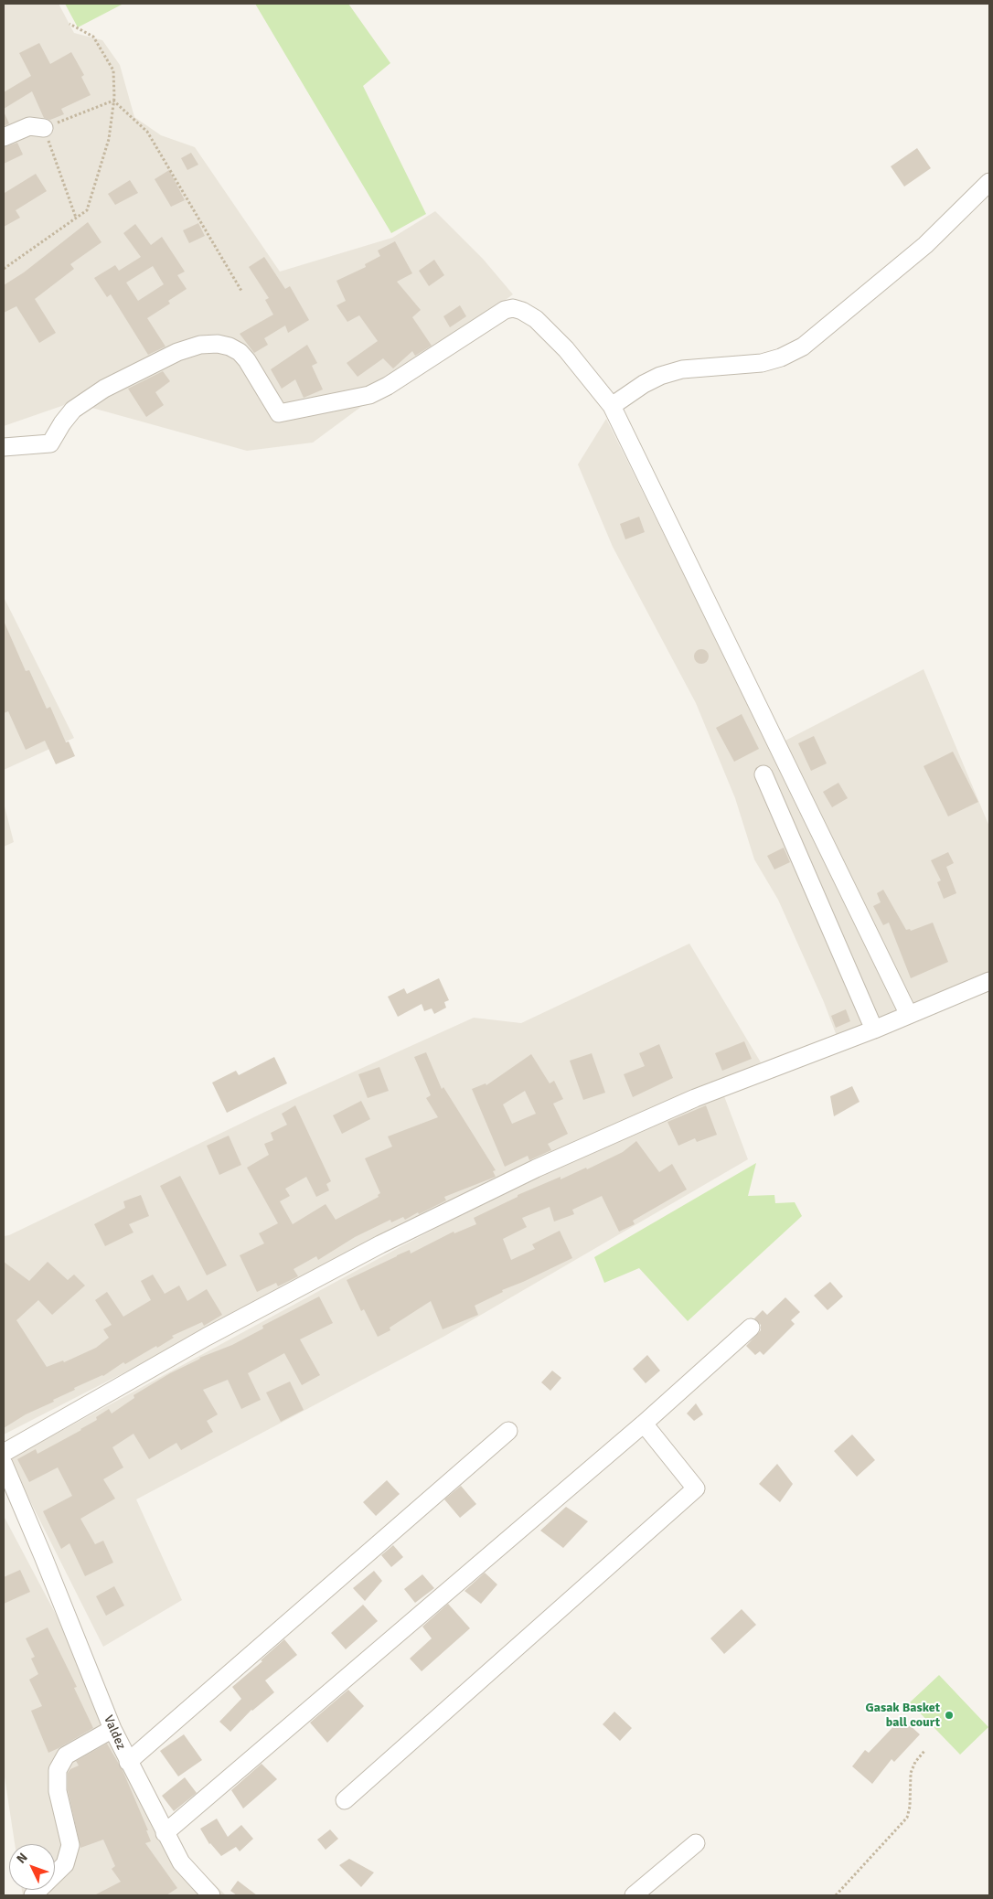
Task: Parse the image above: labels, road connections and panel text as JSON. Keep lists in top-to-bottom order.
{
  "streets": {
    "street": ["Valdez"]
  },
  "places": ["Gasak Basket ball court"],
  "north": "top left"
}
